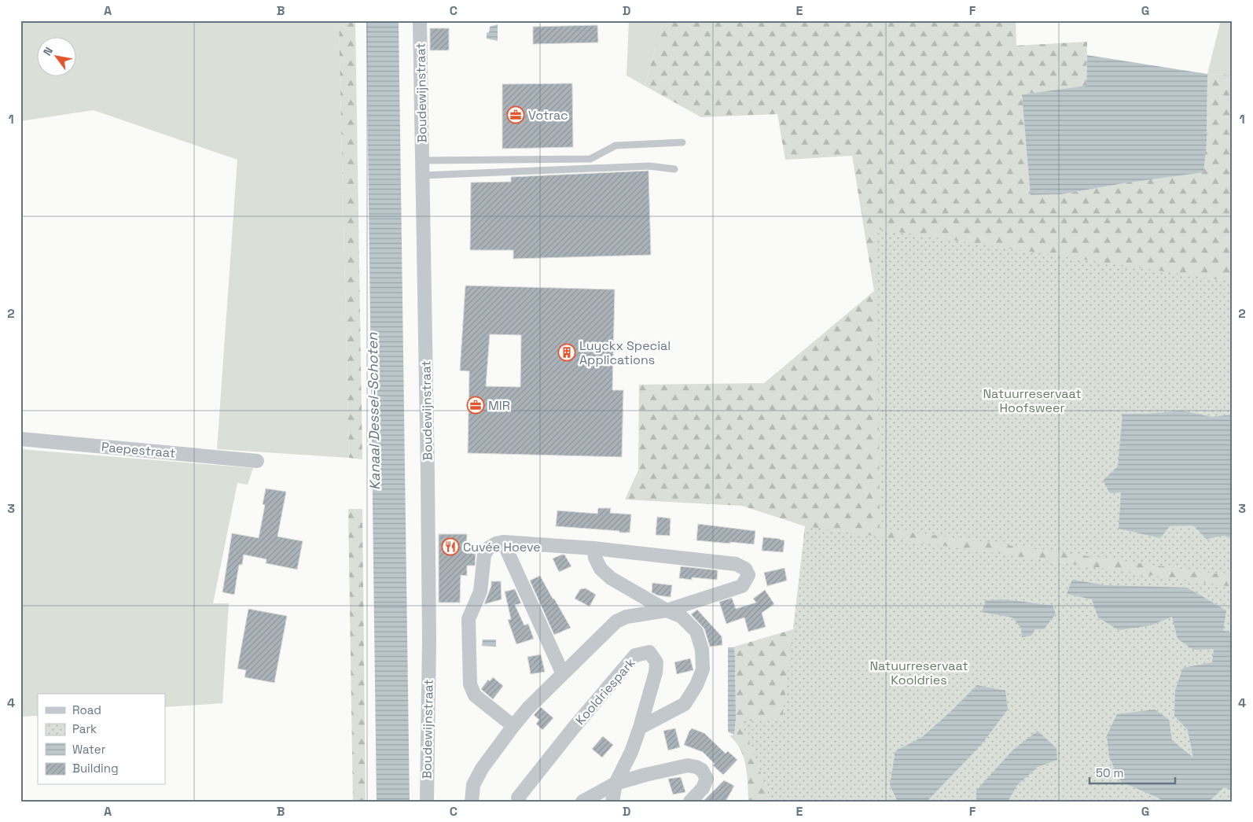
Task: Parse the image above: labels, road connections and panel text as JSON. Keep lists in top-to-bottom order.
{
  "streets": {
    "street": ["Boudewijnstraat", "Paepestraat", "Kooldriespark"]
  },
  "water": ["Kanaal Dessel-Schoten"],
  "parks": ["Natuurreservaat Hoofsweer", "Natuurreservaat Kooldries"],
  "places": {
    "office": ["Votrac", "MIR"],
    "building": ["Luyckx Special Applications"],
    "restaurant": ["Cuvée Hoeve"]
  },
  "legend": [
    "Road",
    "Park",
    "Water",
    "Building"
  ],
  "scale_bar": "50 m",
  "north": "top left",
  "grid": {
    "columns": [
      "A",
      "B",
      "C",
      "D",
      "E",
      "F",
      "G"
    ],
    "rows": [
      "1",
      "2",
      "3",
      "4"
    ]
  }
}
